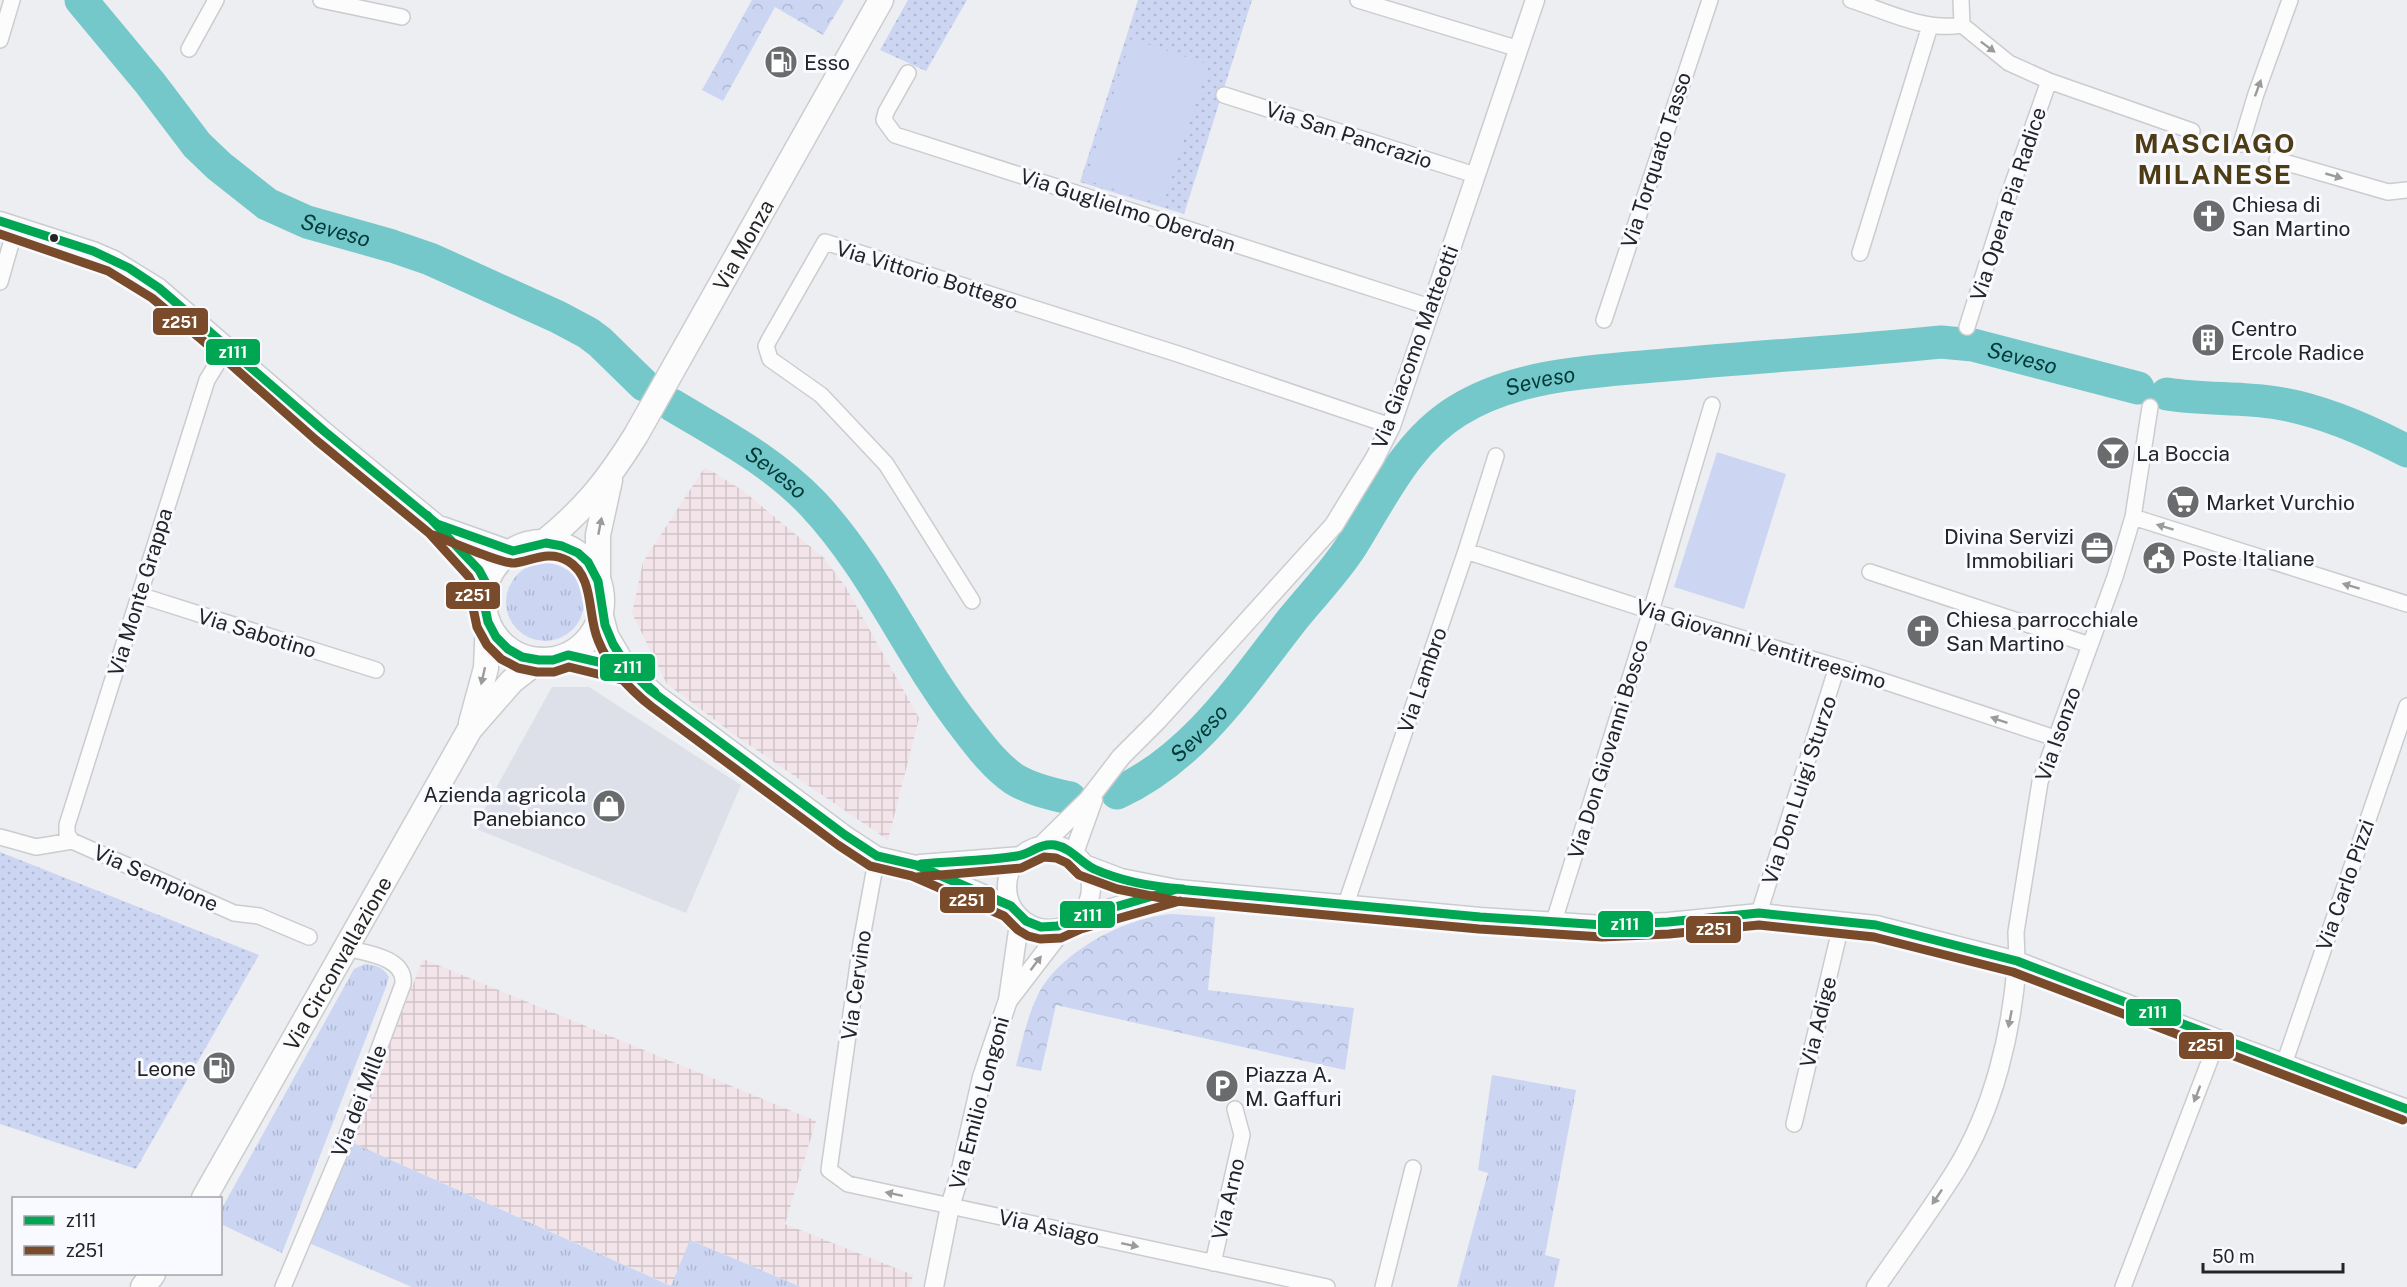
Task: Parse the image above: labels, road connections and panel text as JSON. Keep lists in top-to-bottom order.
{
  "streets": {
    "main road": ["Via Monza", "Via Circonvallazione"],
    "street": [
      "Via San Pancrazio",
      "Via Torquato Tasso",
      "Via Opera Pia Radice",
      "Via Guglielmo Oberdan",
      "Via Vittorio Bottego",
      "Via Giacomo Matteotti",
      "Via Monte Grappa",
      "Via Sabotino",
      "Via Giovanni Ventitreesimo",
      "Via Lambro",
      "Via Isonzo",
      "Via Don Giovanni Bosco",
      "Via Don Luigi Sturzo",
      "Via Sempione",
      "Via Carlo Pizzi",
      "Via Cervino",
      "Via Adige",
      "Via dei Mille",
      "Via Emilio Longoni",
      "Via Arno",
      "Via Asiago"
    ]
  },
  "crossings": [
    ["Via San Pancrazio", "Via Giacomo Matteotti"],
    ["Via Guglielmo Oberdan", "Via Giacomo Matteotti"],
    ["Via Vittorio Bottego", "Via Giacomo Matteotti"],
    ["Via Giacomo Matteotti", "Via Emilio Longoni"],
    ["Via Monte Grappa", "Via Sabotino"],
    ["Via Monte Grappa", "Via Sempione"],
    ["Via Giovanni Ventitreesimo", "Via Lambro"],
    ["Via Giovanni Ventitreesimo", "Via Isonzo"],
    ["Via Giovanni Ventitreesimo", "Via Don Giovanni Bosco"],
    ["Via Giovanni Ventitreesimo", "Via Don Luigi Sturzo"],
    ["Via Circonvallazione", "Via dei Mille"],
    ["Via Cervino", "Via Asiago"],
    ["Via Emilio Longoni", "Via Asiago"],
    ["Via Arno", "Via Asiago"]
  ],
  "districts": ["MASCIAGO MILANESE"],
  "water": ["Seveso"],
  "places": {
    "fuel station": ["Esso", "Leone"],
    "church": ["Chiesa di San Martino", "Chiesa parrocchiale San Martino"],
    "building": ["Centro Ercole Radice"],
    "bar": ["La Boccia"],
    "supermarket": ["Market Vurchio"],
    "office": ["Divina Servizi Immobiliari"],
    "public building": ["Poste Italiane"],
    "shop": ["Azienda agricola Panebianco"],
    "parking": ["Piazza A. M. Gaffuri"]
  },
  "lines": ["transit line z111", "transit line z251"],
  "legend": ["z111", "z251"],
  "scale_bar": "50 m"
}
